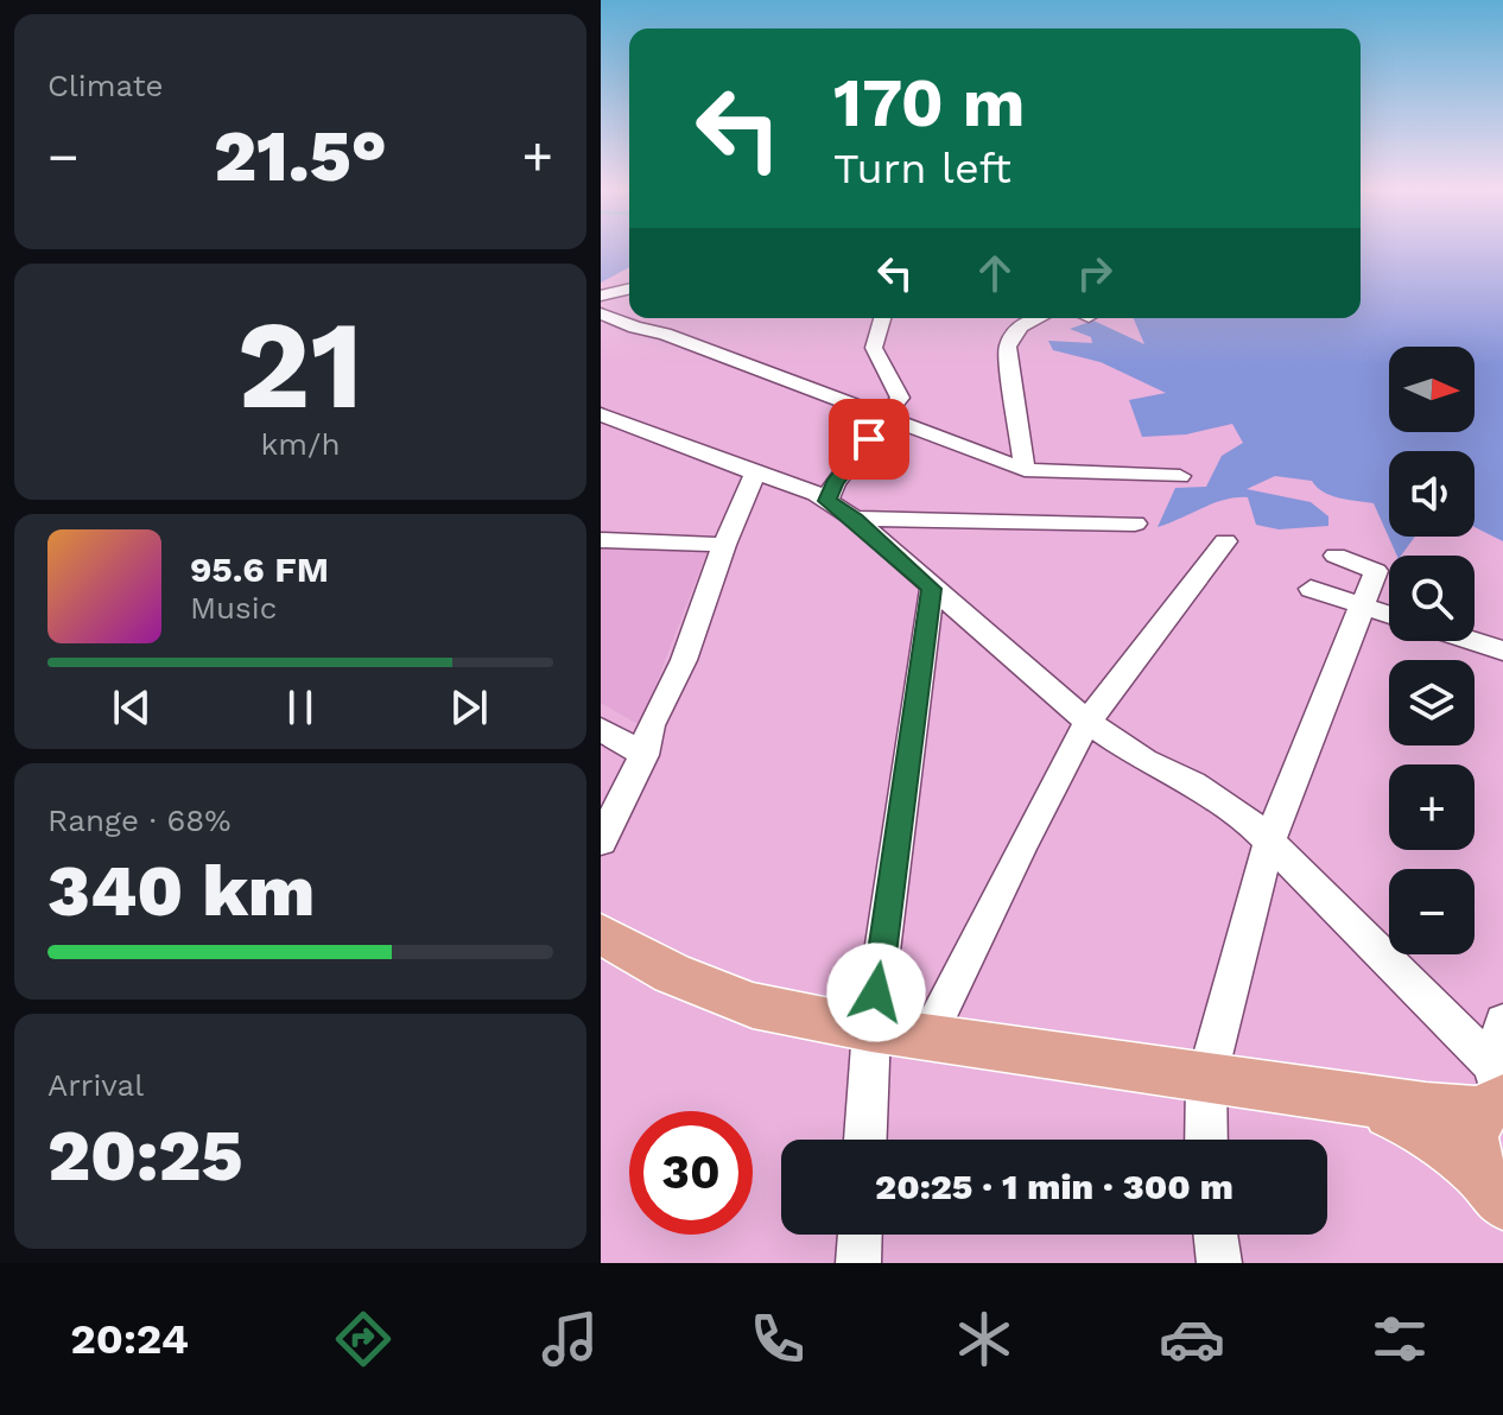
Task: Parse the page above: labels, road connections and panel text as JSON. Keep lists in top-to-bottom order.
{
  "north": "right",
  "page": {
    "tile": [
      "Climate",
      ["21", "km/h"],
      ["Range · 68%", "340 km"],
      ["Arrival", "20:25"]
    ],
    "turn": ["170 m", "Turn left"],
    "heat": ["−", "21.5°", "+"],
    "map_buttons": ["+", "−"],
    "song": ["95.6 FM", "Music"],
    "limit": "30",
    "trip": "20:25 · 1 min · 300 m",
    "tabs": "20:24"
  }
}
